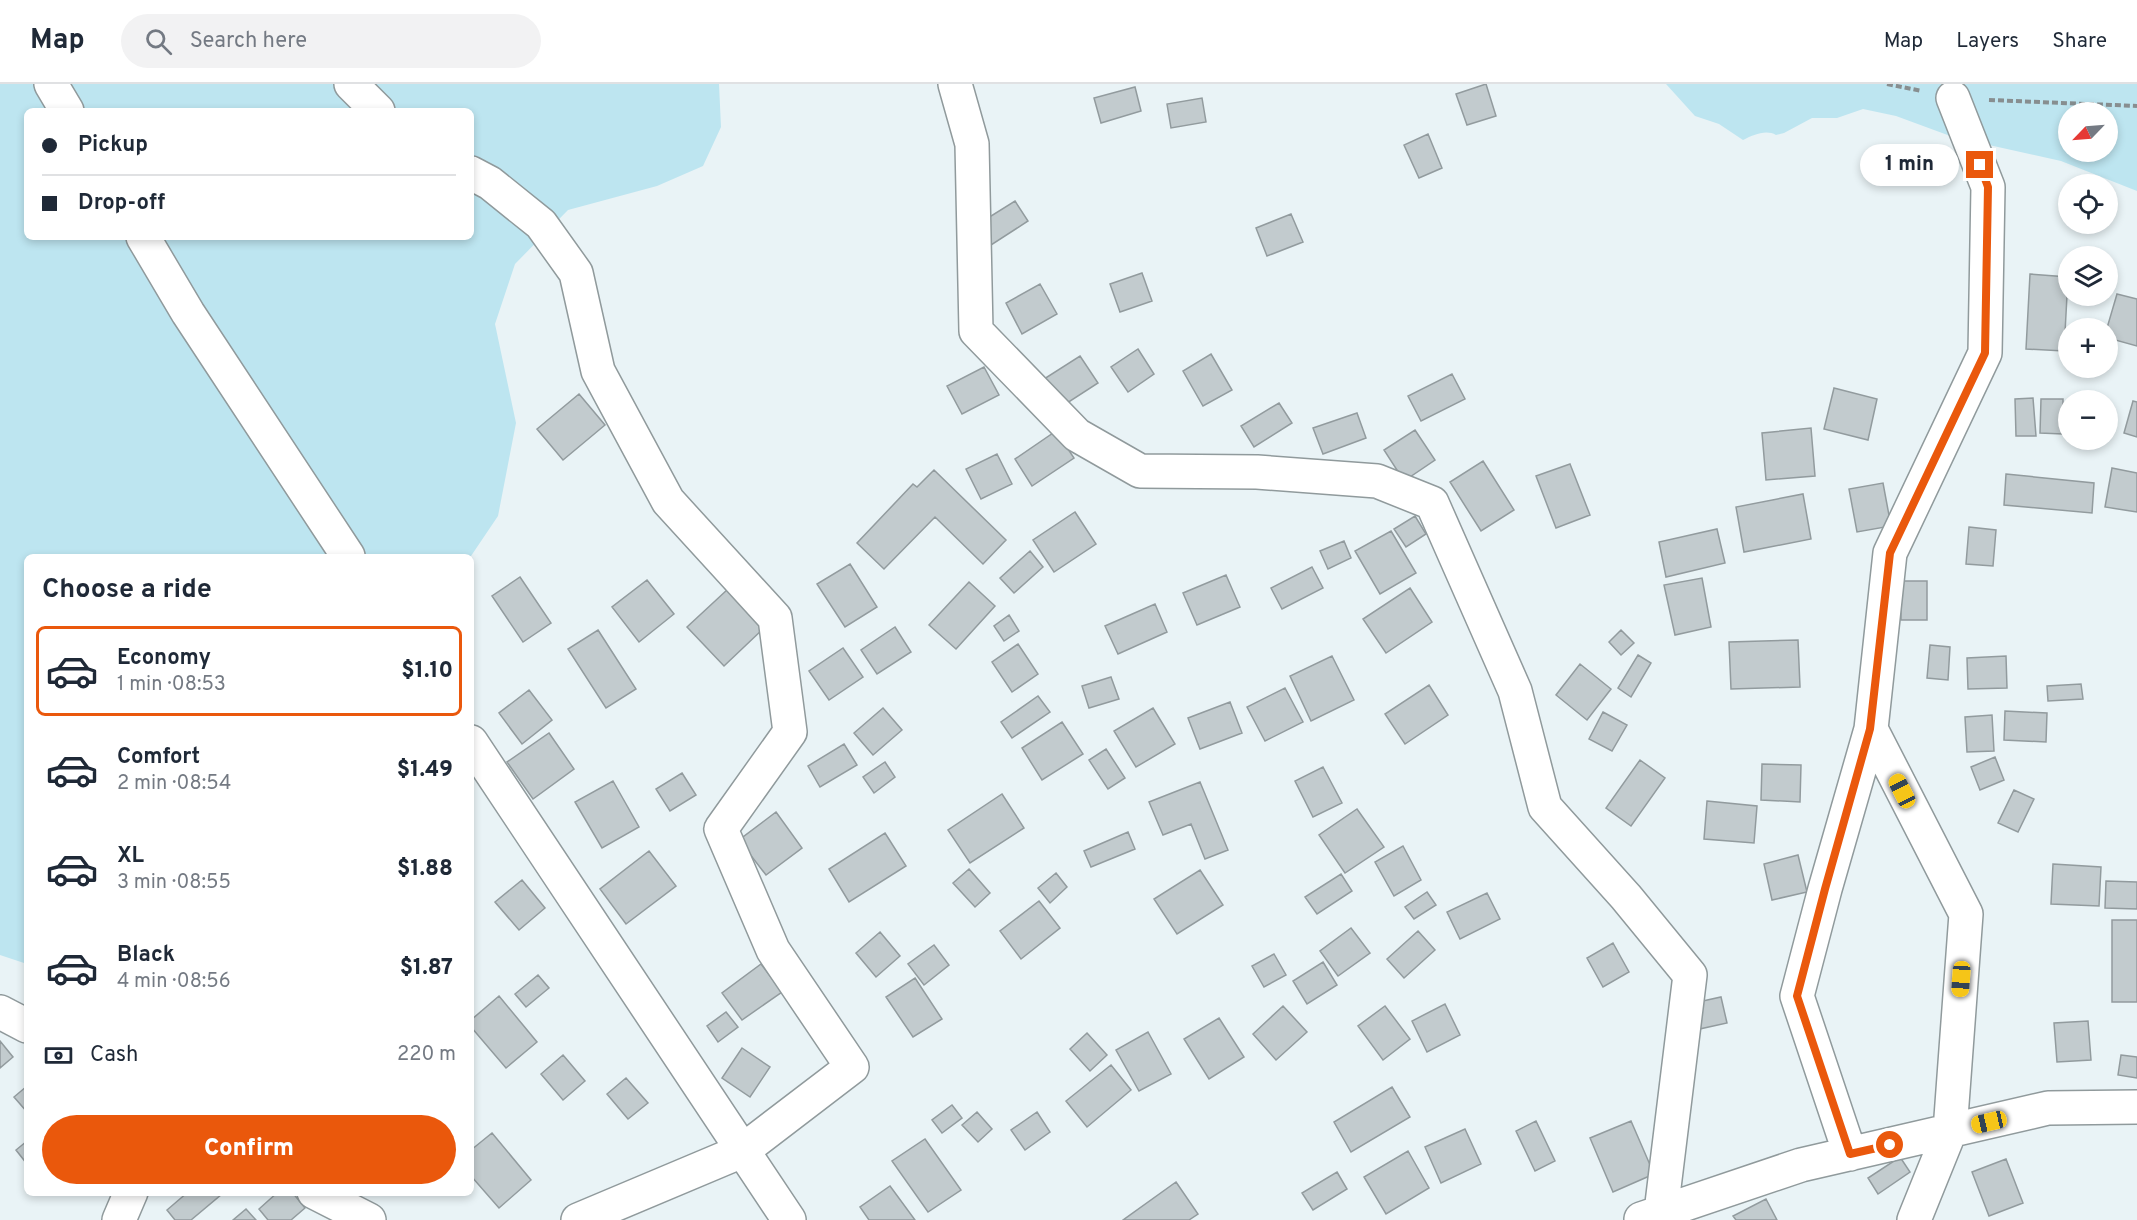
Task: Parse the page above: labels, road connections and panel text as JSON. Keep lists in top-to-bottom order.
{
  "north": "bottom left",
  "page": {
    "header": "Map",
    "search": "Search here",
    "nav": ["Map", "Layers", "Share"],
    "map_buttons": ["+", "−"],
    "banner": ["Pickup", "Drop-off"],
    "bubble": "1 min",
    "heading": "Choose a ride",
    "list": [
      {
        "name": "Economy",
        "note": "1 min · 08:53",
        "value": "$1.10"
      },
      {
        "name": "Comfort",
        "note": "2 min · 08:54",
        "value": "$1.49"
      },
      {
        "name": "XL",
        "note": "3 min · 08:55",
        "value": "$1.88"
      },
      {
        "name": "Black",
        "note": "4 min · 08:56",
        "value": "$1.87"
      }
    ],
    "pay": ["Cash", "220 m"],
    "buttons": "Confirm"
  }
}
